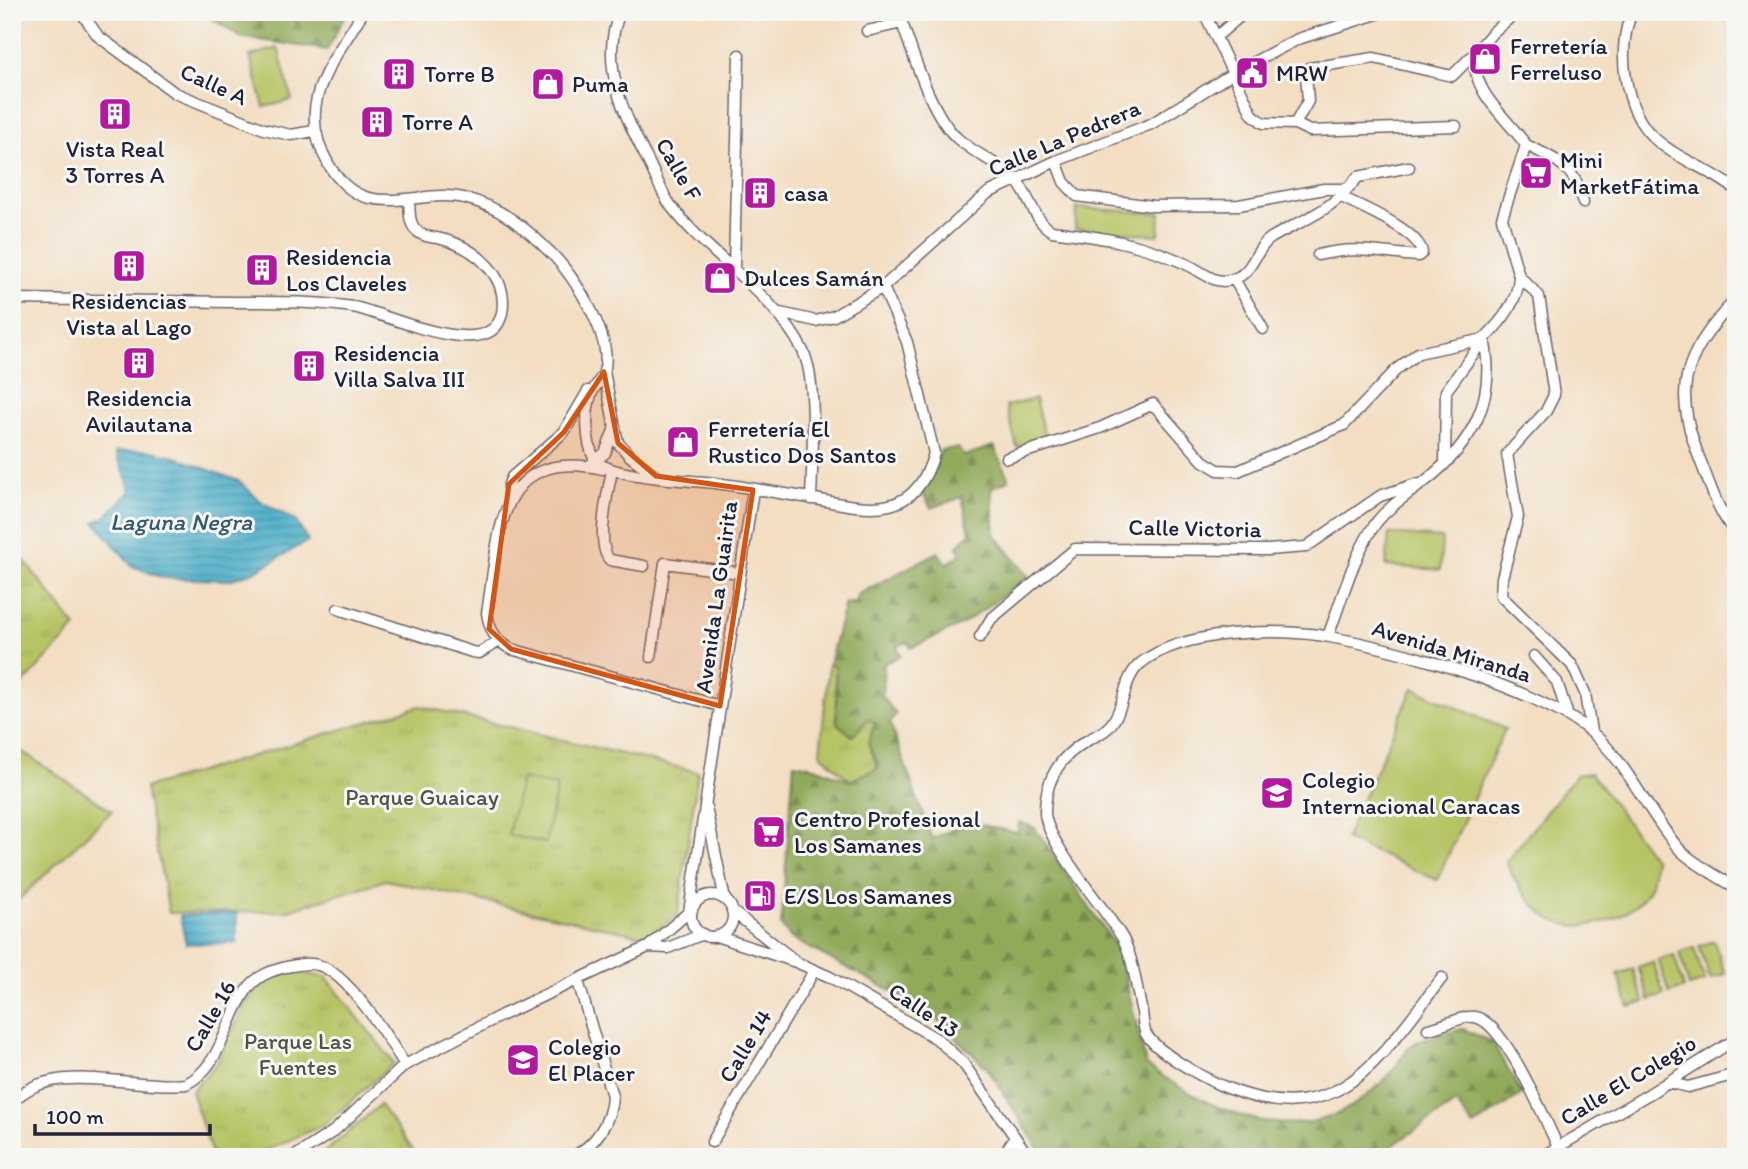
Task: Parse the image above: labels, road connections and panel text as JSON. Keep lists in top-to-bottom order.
{
  "streets": {
    "street": [
      "Calle A",
      "Calle La Pedrera",
      "Calle F",
      "Calle Victoria",
      "Avenida La Guairita",
      "Avenida Miranda",
      "Calle 13",
      "Calle 16",
      "Calle 14",
      "Calle El Colegio"
    ]
  },
  "crossings": [
    ["Calle La Pedrera", "Calle F"],
    ["Avenida La Guairita", "Calle 13"],
    ["Calle 13", "Calle 14"]
  ],
  "water": ["Laguna Negra"],
  "parks": ["Parque Guaicay", "Parque Las Fuentes"],
  "places": {
    "shop": [
      "Ferretería Ferreluso",
      "Puma",
      "Dulces Samán",
      "Ferretería El Rustico Dos Santos"
    ],
    "public building": ["MRW"],
    "building": [
      "Torre B",
      "Vista Real 3 Torres A",
      "Torre A",
      "casa",
      "Residencias Vista al Lago",
      "Residencia Los Claveles",
      "Residencia Avilautana",
      "Residencia Villa Salva III"
    ],
    "supermarket": ["Mini MarketFátima", "Centro Profesional Los Samanes"],
    "school or university": ["Colegio Internacional Caracas", "Colegio El Placer"],
    "fuel station": ["E/S Los Samanes"]
  },
  "scale_bar": "100 m"
}
